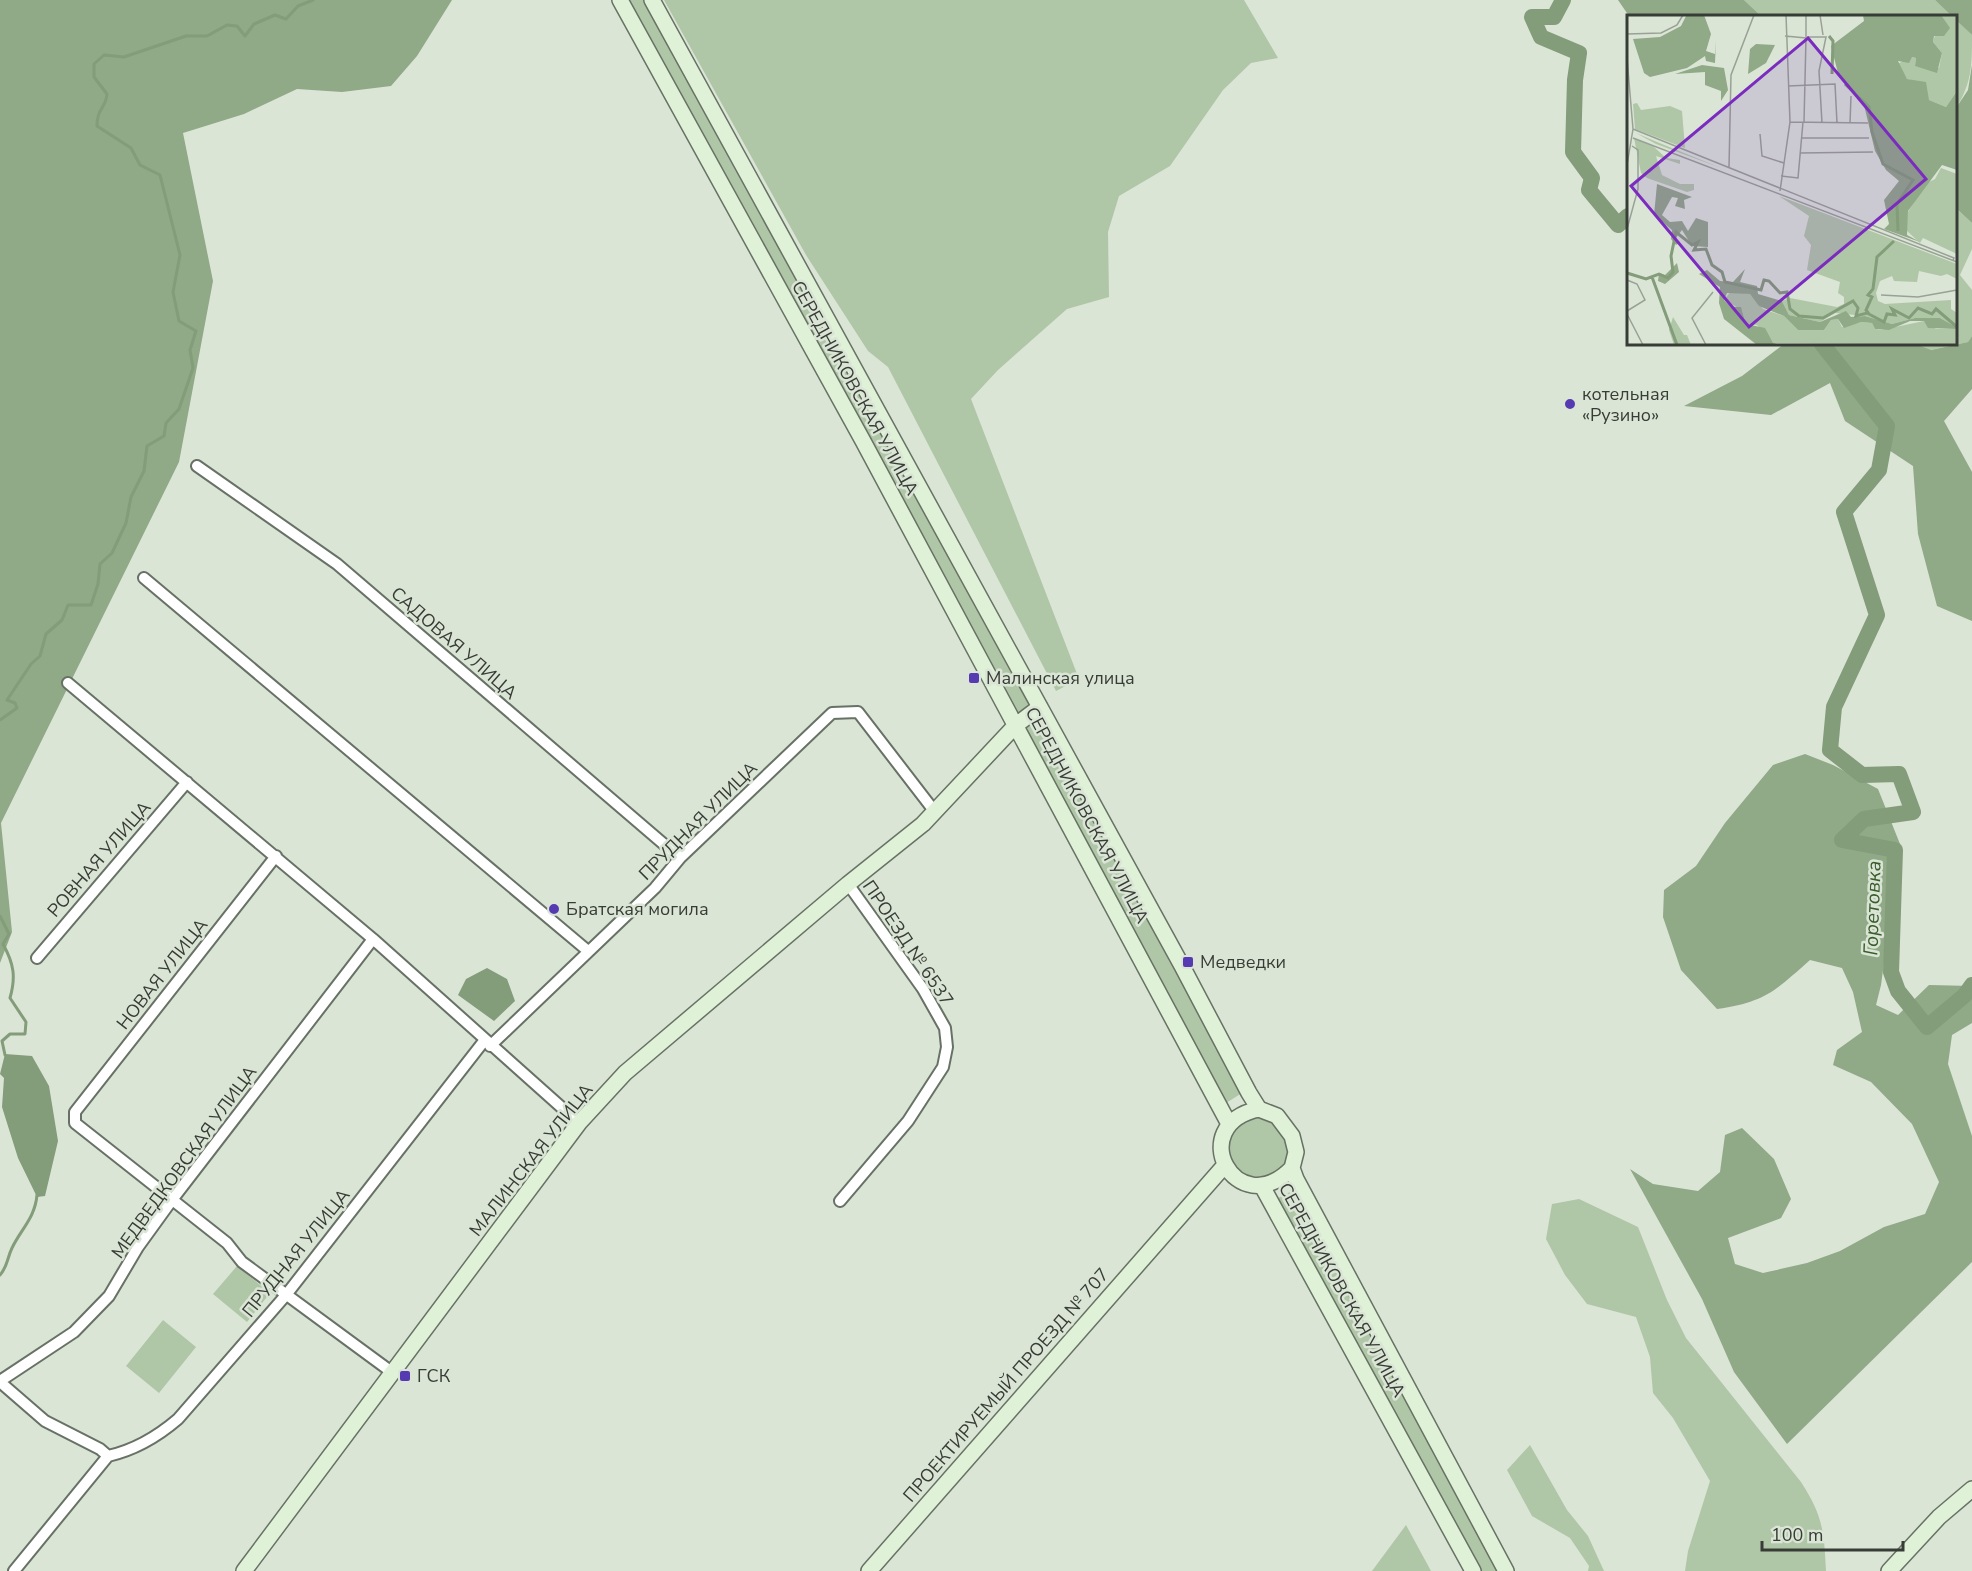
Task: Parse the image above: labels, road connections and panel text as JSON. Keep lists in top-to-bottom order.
{
  "streets": {
    "street": [
      "СЕРЕДНИКОВСКАЯ УЛИЦА",
      "САДОВАЯ УЛИЦА",
      "ПРУДНАЯ УЛИЦА",
      "РОВНАЯ УЛИЦА",
      "ПРОЕЗД № 6537",
      "НОВАЯ УЛИЦА",
      "МАЛИНСКАЯ УЛИЦА",
      "МЕДВЕДКОВСКАЯ УЛИЦА",
      "ПРОЕКТИРУЕМЫЙ ПРОЕЗД № 707"
    ]
  },
  "crossings": [
    ["СЕРЕДНИКОВСКАЯ УЛИЦА", "МАЛИНСКАЯ УЛИЦА"],
    ["СЕРЕДНИКОВСКАЯ УЛИЦА", "ПРОЕКТИРУЕМЫЙ ПРОЕЗД № 707"],
    ["САДОВАЯ УЛИЦА", "ПРУДНАЯ УЛИЦА"],
    ["ПРУДНАЯ УЛИЦА", "МАЛИНСКАЯ УЛИЦА"],
    ["ПРОЕЗД № 6537", "МАЛИНСКАЯ УЛИЦА"],
    ["НОВАЯ УЛИЦА", "МЕДВЕДКОВСКАЯ УЛИЦА"]
  ],
  "water": ["Горетовка"],
  "places": {
    "other": ["котельная «Рузино»", "Братская могила"],
    "transit": ["Малинская улица", "Медведки", "ГСК"]
  },
  "scale_bar": "100 m"
}
